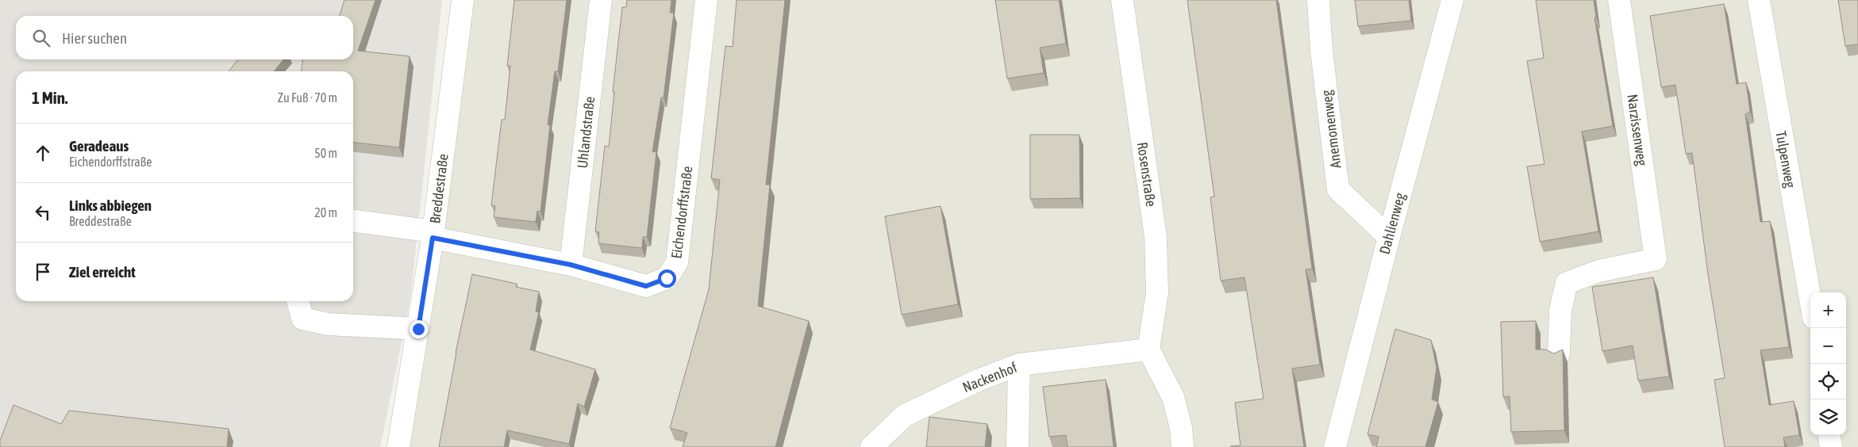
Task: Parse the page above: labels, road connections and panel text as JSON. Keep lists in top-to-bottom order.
{
  "streets": {
    "street": [
      "Anemonenweg",
      "Narzissenweg",
      "Uhlandstraße",
      "Tulpenweg",
      "Rosenstraße",
      "Breddestraße",
      "Eichendorffstraße",
      "Dahlienweg",
      "Nackenhof"
    ]
  },
  "crossings": [
    ["Anemonenweg", "Dahlienweg"],
    ["Uhlandstraße", "Eichendorffstraße"],
    ["Rosenstraße", "Nackenhof"],
    ["Breddestraße", "Eichendorffstraße"]
  ],
  "page": {
    "search": "Hier suchen",
    "heading": ["1 Min.", "Zu Fuß · 70 m"],
    "list": [
      ["Geradeaus", "Eichendorffstraße", "50 m"],
      ["Links abbiegen", "Breddestraße", "20 m"],
      "Ziel erreicht"
    ],
    "map_buttons": ["+", "−"]
  }
}
